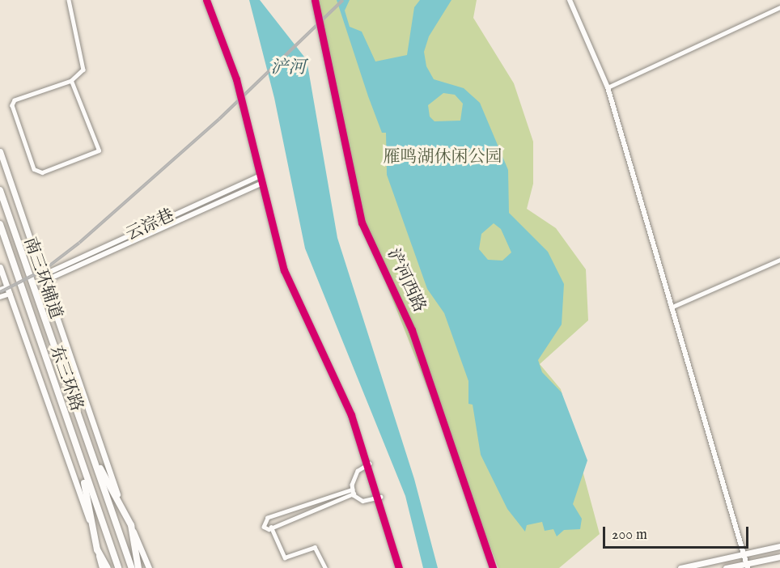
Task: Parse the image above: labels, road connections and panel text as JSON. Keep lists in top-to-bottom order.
{
  "streets": {
    "highway": ["东三环路"],
    "main road": ["南三环辅道"],
    "street": ["云淙巷", "浐河西路"]
  },
  "crossings": [
    ["云淙巷", "南三环辅道"]
  ],
  "water": ["浐河"],
  "parks": ["雁鸣湖休闲公园"],
  "scale_bar": "200 m"
}
